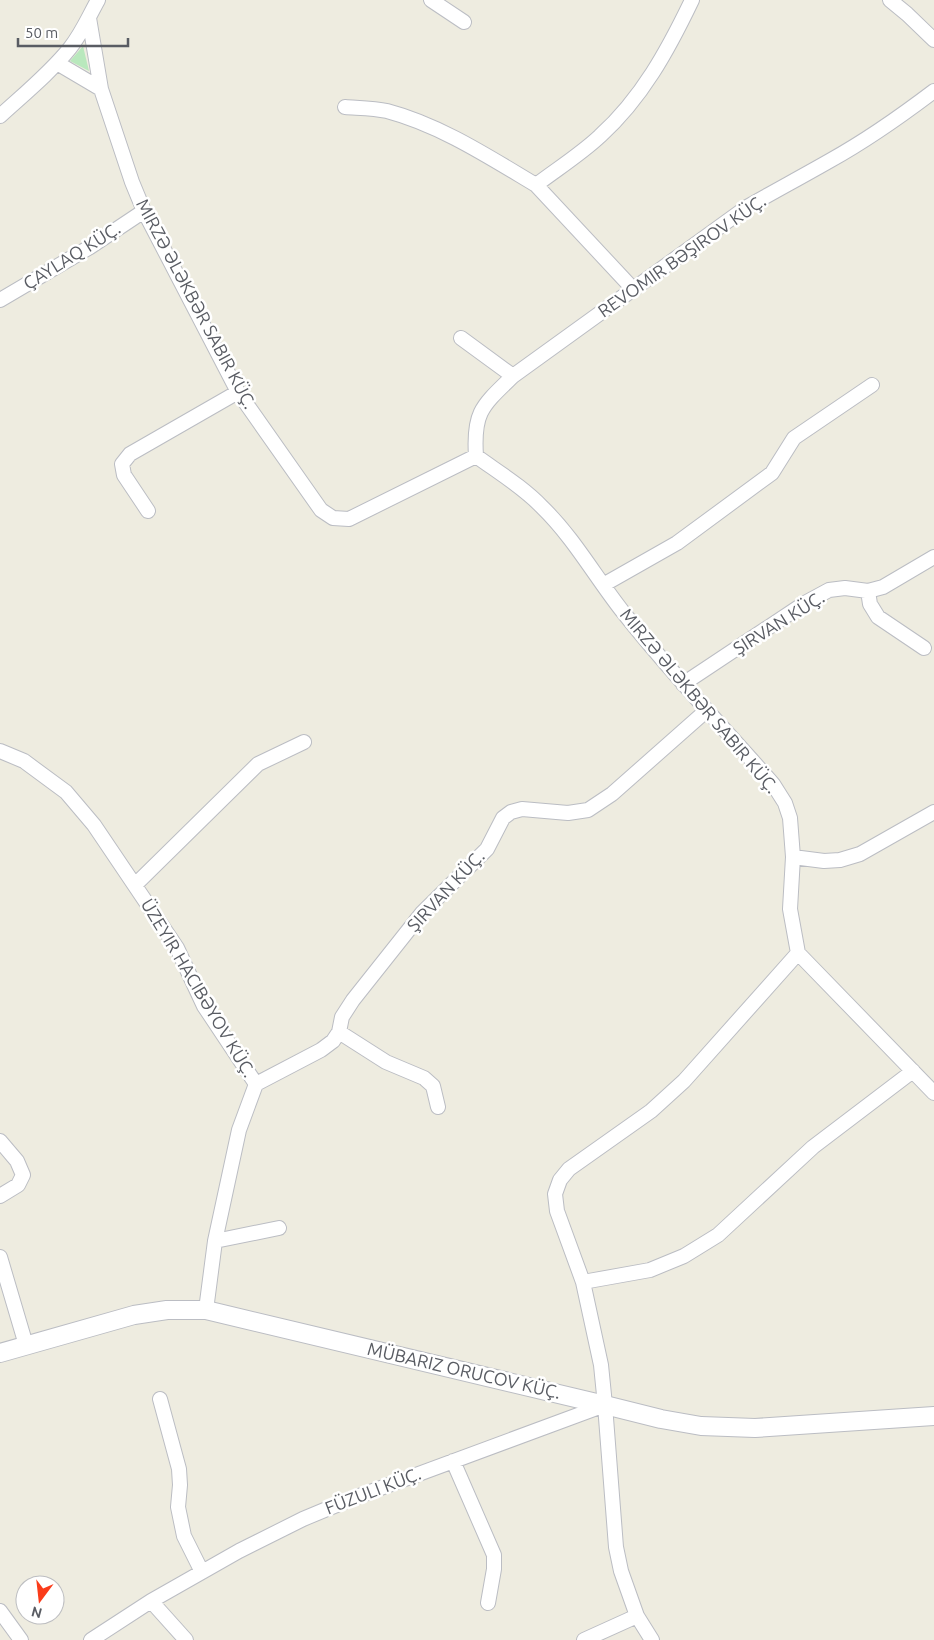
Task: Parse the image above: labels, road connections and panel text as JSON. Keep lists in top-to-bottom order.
{
  "streets": {
    "street": [
      "ÇAYLAQ KÜÇ.",
      "REVOMIR BƏŞIROV KÜÇ.",
      "MIRZƏ ƏLƏKBƏR SABIR KÜÇ.",
      "ŞIRVAN KÜÇ.",
      "MÜBARIZ ORUCOV KÜÇ.",
      "FÜZULI KÜÇ."
    ]
  },
  "crossings": [
    ["ÇAYLAQ KÜÇ.", "MIRZƏ ƏLƏKBƏR SABIR KÜÇ."],
    ["REVOMIR BƏŞIROV KÜÇ.", "MIRZƏ ƏLƏKBƏR SABIR KÜÇ."],
    ["MIRZƏ ƏLƏKBƏR SABIR KÜÇ.", "ŞIRVAN KÜÇ."],
    ["MÜBARIZ ORUCOV KÜÇ.", "FÜZULI KÜÇ."]
  ],
  "scale_bar": "50 m",
  "north": "bottom"
}
